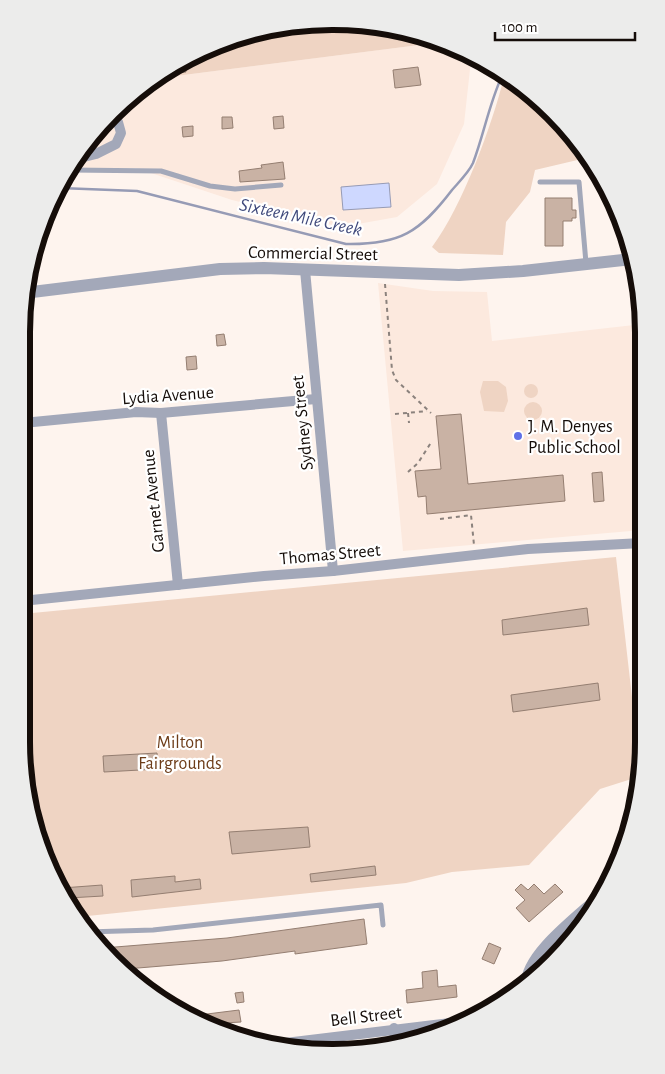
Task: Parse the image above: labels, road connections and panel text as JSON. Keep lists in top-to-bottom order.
{
  "streets": {
    "street": [
      "Commercial Street",
      "Lydia Avenue",
      "Sydney Street",
      "Garnet Avenue",
      "Thomas Street",
      "Bell Street"
    ]
  },
  "crossings": [
    ["Commercial Street", "Sydney Street"],
    ["Lydia Avenue", "Sydney Street"],
    ["Lydia Avenue", "Garnet Avenue"],
    ["Sydney Street", "Thomas Street"],
    ["Garnet Avenue", "Thomas Street"]
  ],
  "water": ["Sixteen Mile Creek"],
  "parks": ["Milton Fairgrounds"],
  "places": ["J. M. Denyes Public School"],
  "scale_bar": "100 m"
}
